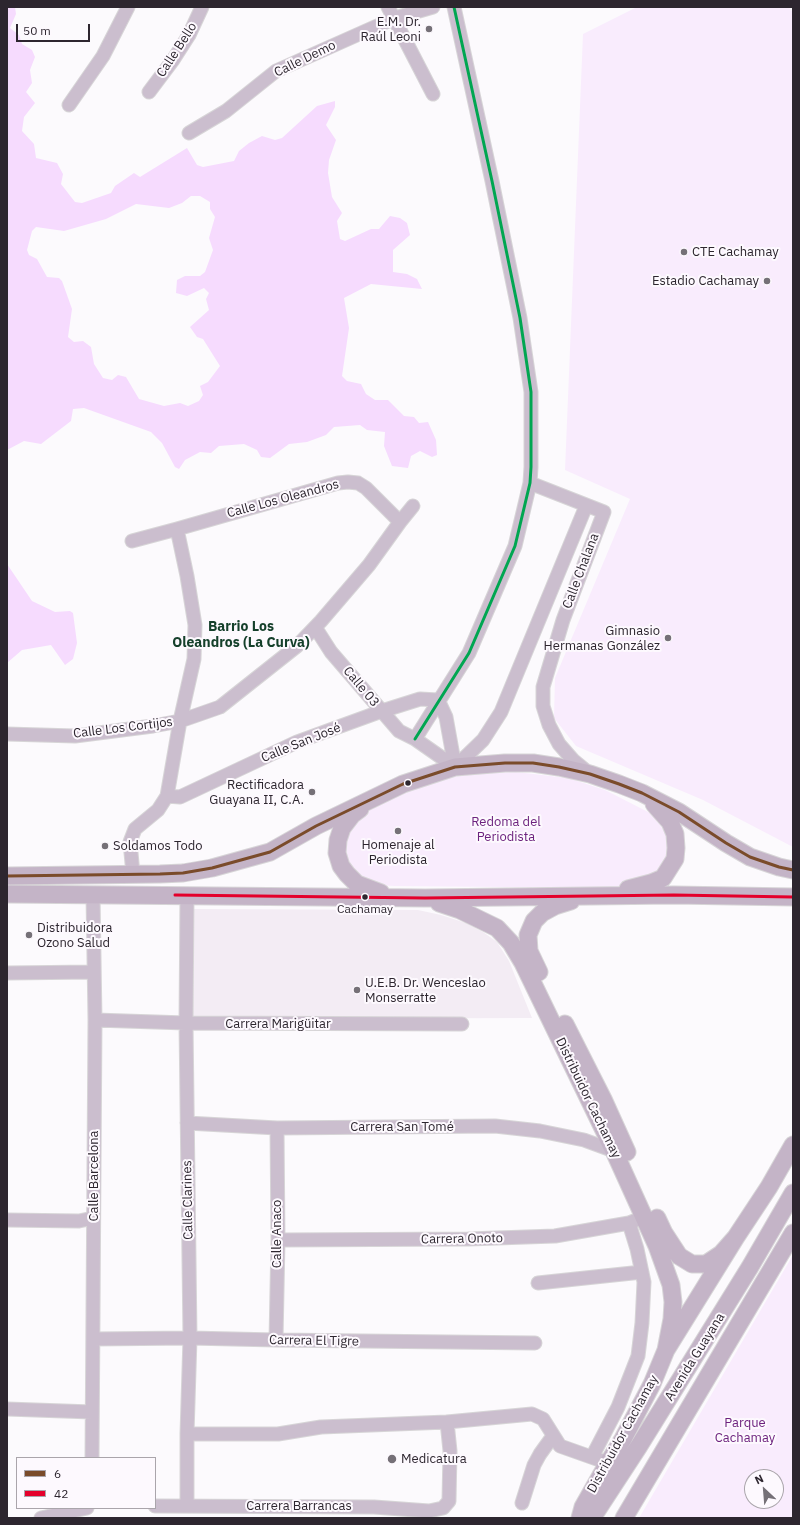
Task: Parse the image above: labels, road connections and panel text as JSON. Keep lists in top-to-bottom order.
{
  "streets": {
    "main road": ["Distribuidor Cachamay", "Avenida Guayana"],
    "street": [
      "Calle Bello",
      "Calle Demo",
      "Calle Los Oleandros",
      "Calle Chalana",
      "Calle 03",
      "Calle Los Cortijos",
      "Calle San José",
      "Carrera Marigüitar",
      "Carrera San Tomé",
      "Calle Barcelona",
      "Calle Clarines",
      "Calle Anaco",
      "Carrera Onoto",
      "Carrera El Tigre",
      "Carrera Barrancas"
    ]
  },
  "crossings": [
    ["Calle Los Oleandros", "Calle Los Cortijos"],
    ["Calle Chalana", "Calle 03"],
    ["Calle 03", "Calle Los Cortijos"],
    ["Calle 03", "Calle San José"],
    ["Carrera Marigüitar", "Calle Barcelona"],
    ["Carrera Marigüitar", "Calle Clarines"],
    ["Distribuidor Cachamay", "Carrera San Tomé"],
    ["Distribuidor Cachamay", "Carrera Onoto"],
    ["Carrera San Tomé", "Calle Clarines"],
    ["Carrera San Tomé", "Calle Anaco"],
    ["Calle Barcelona", "Carrera El Tigre"],
    ["Calle Clarines", "Carrera El Tigre"],
    ["Calle Clarines", "Carrera Barrancas"],
    ["Calle Anaco", "Carrera Onoto"],
    ["Calle Anaco", "Carrera El Tigre"]
  ],
  "districts": ["Barrio Los Oleandros (La Curva)"],
  "parks": ["Redoma del Periodista", "Parque Cachamay"],
  "places": [
    "E.M. Dr. Raúl Leoni",
    "CTE Cachamay",
    "Estadio Cachamay",
    "Gimnasio Hermanas González",
    "Rectificadora Guayana II, C.A.",
    "Homenaje al Periodista",
    "Soldamos Todo",
    "Cachamay",
    "Distribuidora Ozono Salud",
    "U.E.B. Dr. Wenceslao Monserratte",
    "Medicatura"
  ],
  "lines": ["transit line 6", "transit line 42"],
  "legend": ["6", "42"],
  "scale_bar": "50 m",
  "north": "top left"
}
